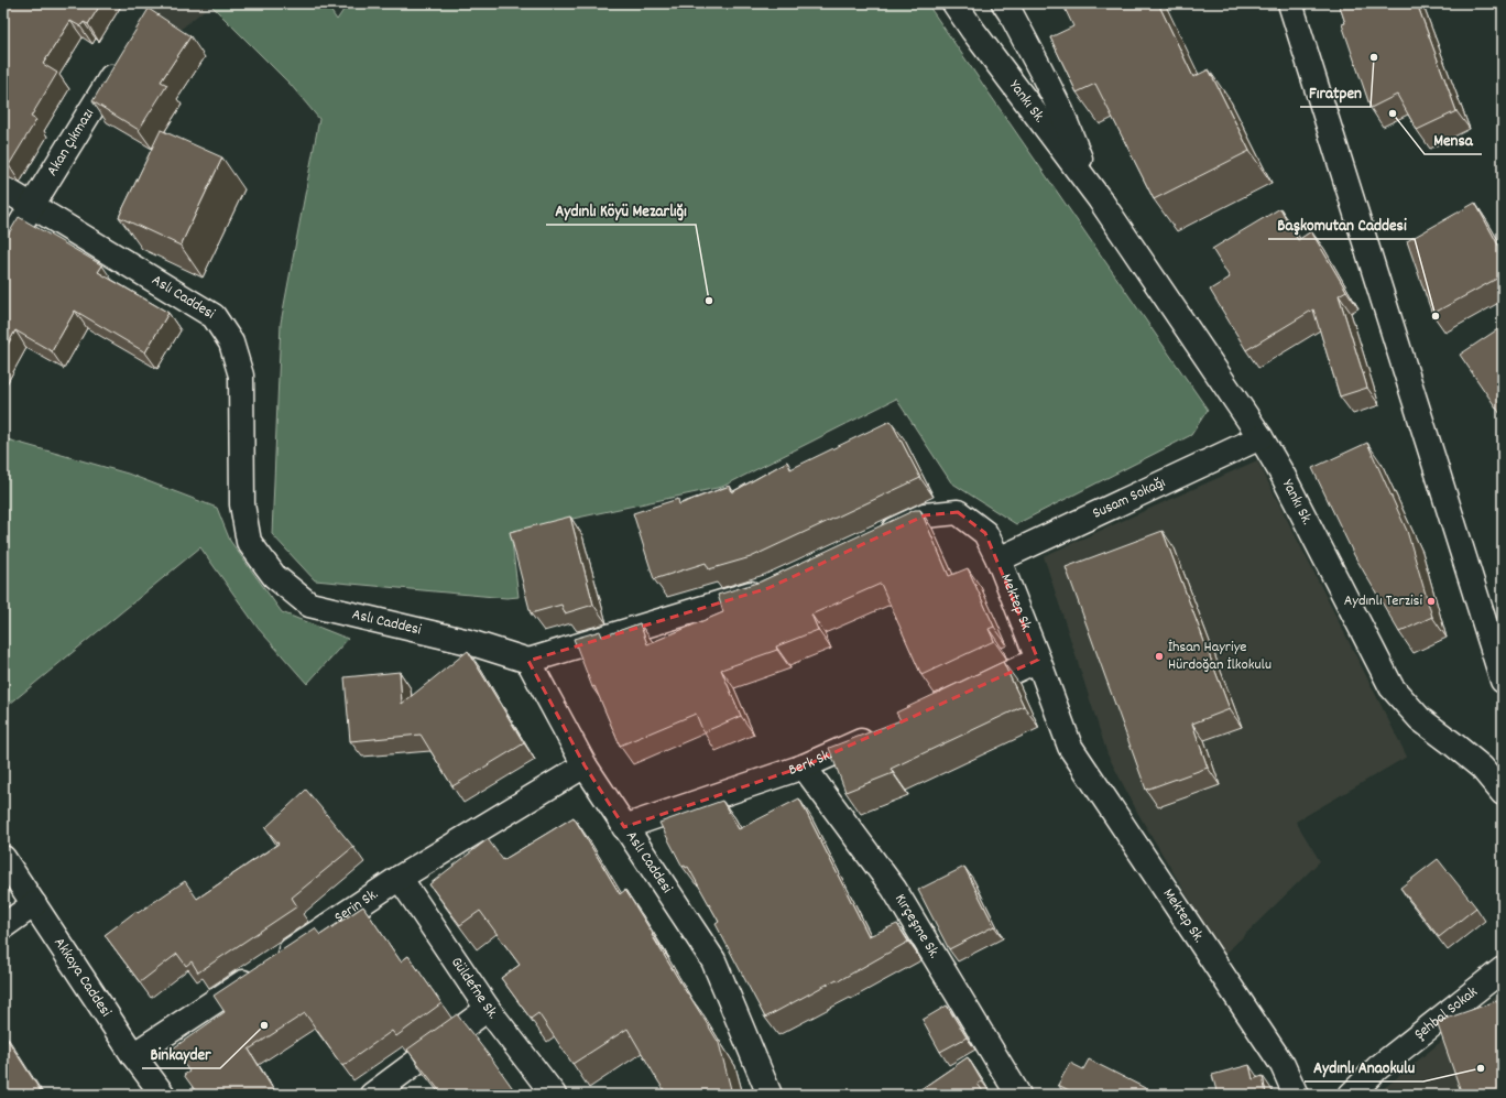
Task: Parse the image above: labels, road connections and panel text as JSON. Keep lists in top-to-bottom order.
{
  "streets": {
    "street": [
      "Yankı Sk.",
      "Akan Çıkmazı",
      "Aslı Caddesi",
      "Susam Sokağı",
      "Mektep Sk.",
      "Berk Sk.",
      "Serin Sk.",
      "Kırçeşme Sk.",
      "Akkaya Caddesi",
      "Güldefne Sk.",
      "Şehbal Sokak"
    ]
  },
  "crossings": [
    ["Yankı Sk.", "Susam Sokağı"],
    ["Akan Çıkmazı", "Aslı Caddesi"],
    ["Aslı Caddesi", "Berk Sk."],
    ["Aslı Caddesi", "Serin Sk."],
    ["Susam Sokağı", "Mektep Sk."],
    ["Berk Sk.", "Kırçeşme Sk."],
    ["Serin Sk.", "Akkaya Caddesi"],
    ["Serin Sk.", "Güldefne Sk."]
  ],
  "places": [
    "Fıratpen",
    "Mensa",
    "Aydınlı Köyü Mezarlığı",
    "Başkomutan Caddesi",
    "Aydınlı Terzisi",
    "İhsan Hayriye Hürdoğan İlkokulu",
    "Binkayder",
    "Aydınlı Anaokulu"
  ]
}
